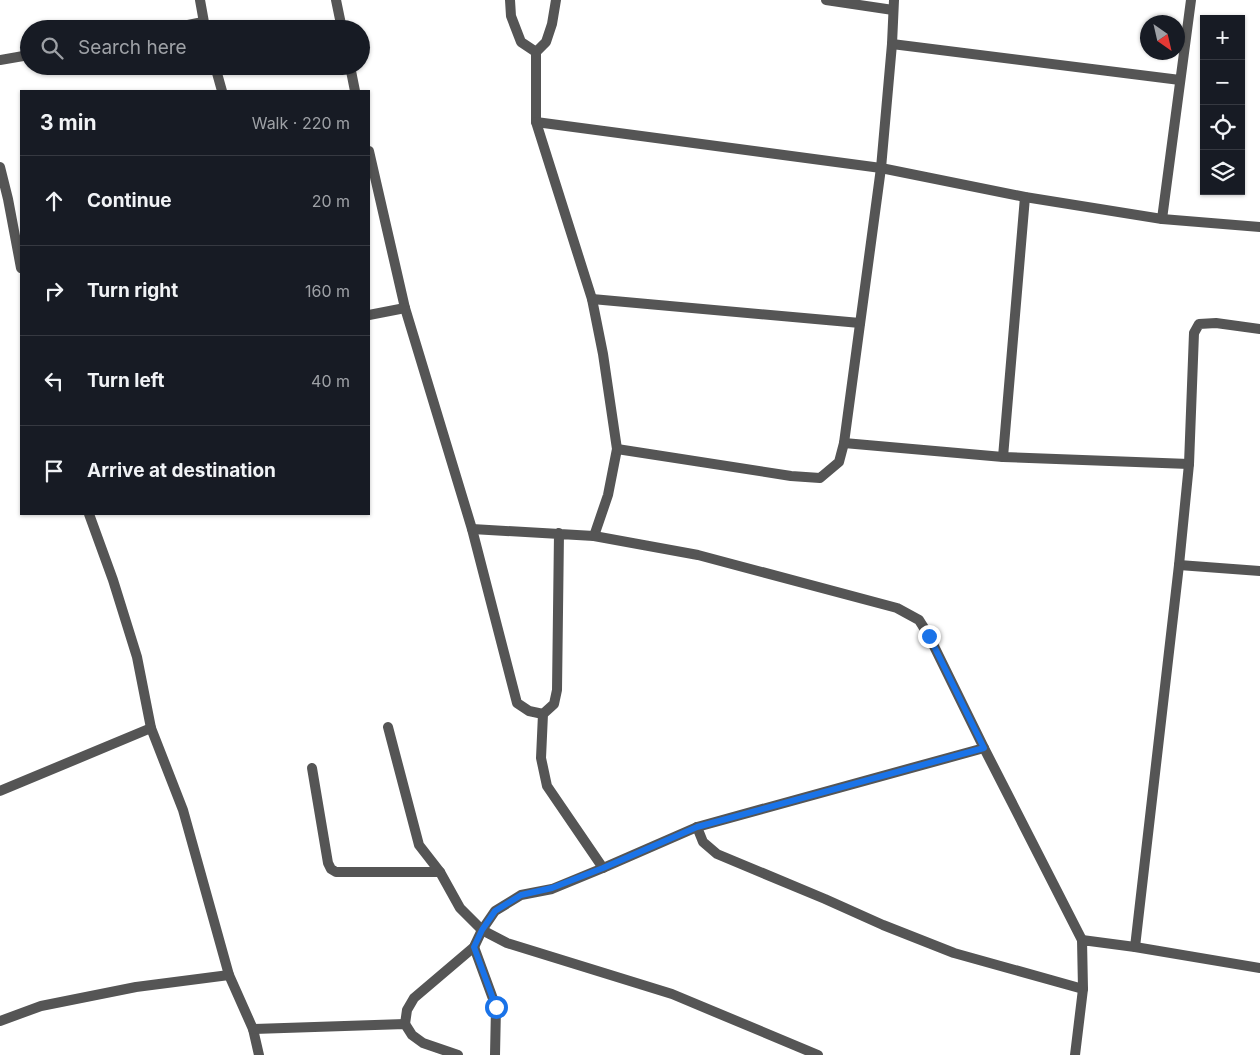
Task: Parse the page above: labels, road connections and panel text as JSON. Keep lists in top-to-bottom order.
{
  "north": "bottom right",
  "page": {
    "map_buttons": ["+", "−"],
    "search": "Search here",
    "heading": ["3 min", "Walk · 220 m"],
    "list": [
      ["Continue", "20 m"],
      ["Turn right", "160 m"],
      ["Turn left", "40 m"],
      "Arrive at destination"
    ]
  }
}
